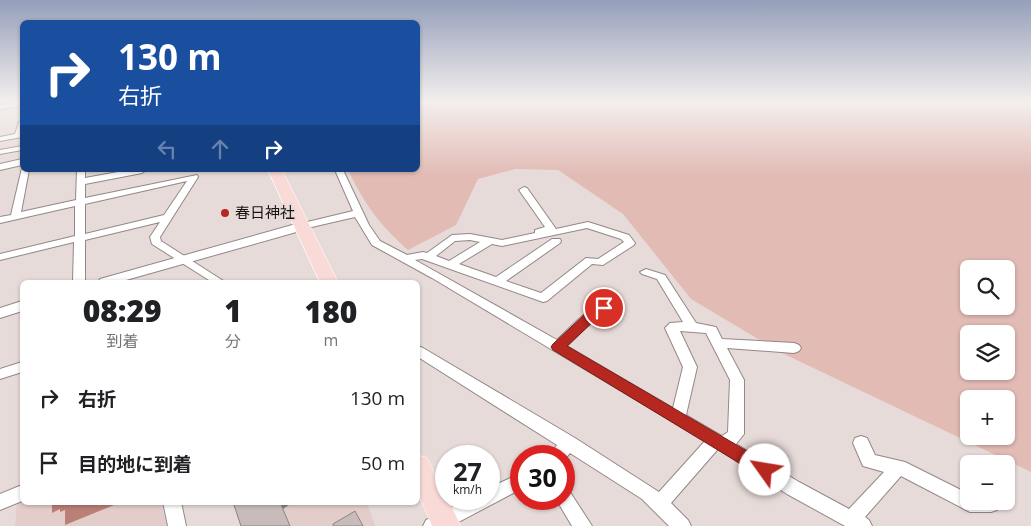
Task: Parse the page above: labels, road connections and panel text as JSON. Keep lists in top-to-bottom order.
{
  "places": ["春日神社"],
  "page": {
    "turn": ["130 m", "右折"],
    "map_buttons": ["+", "−"],
    "eta": [
      "08:29",
      "到着",
      "1",
      "分",
      "180",
      "m"
    ],
    "list": [
      {
        "name": "右折",
        "value": "130 m"
      },
      {
        "name": "目的地に到着",
        "value": "50 m"
      }
    ],
    "speed": "27 km/h",
    "limit": "30"
  }
}
